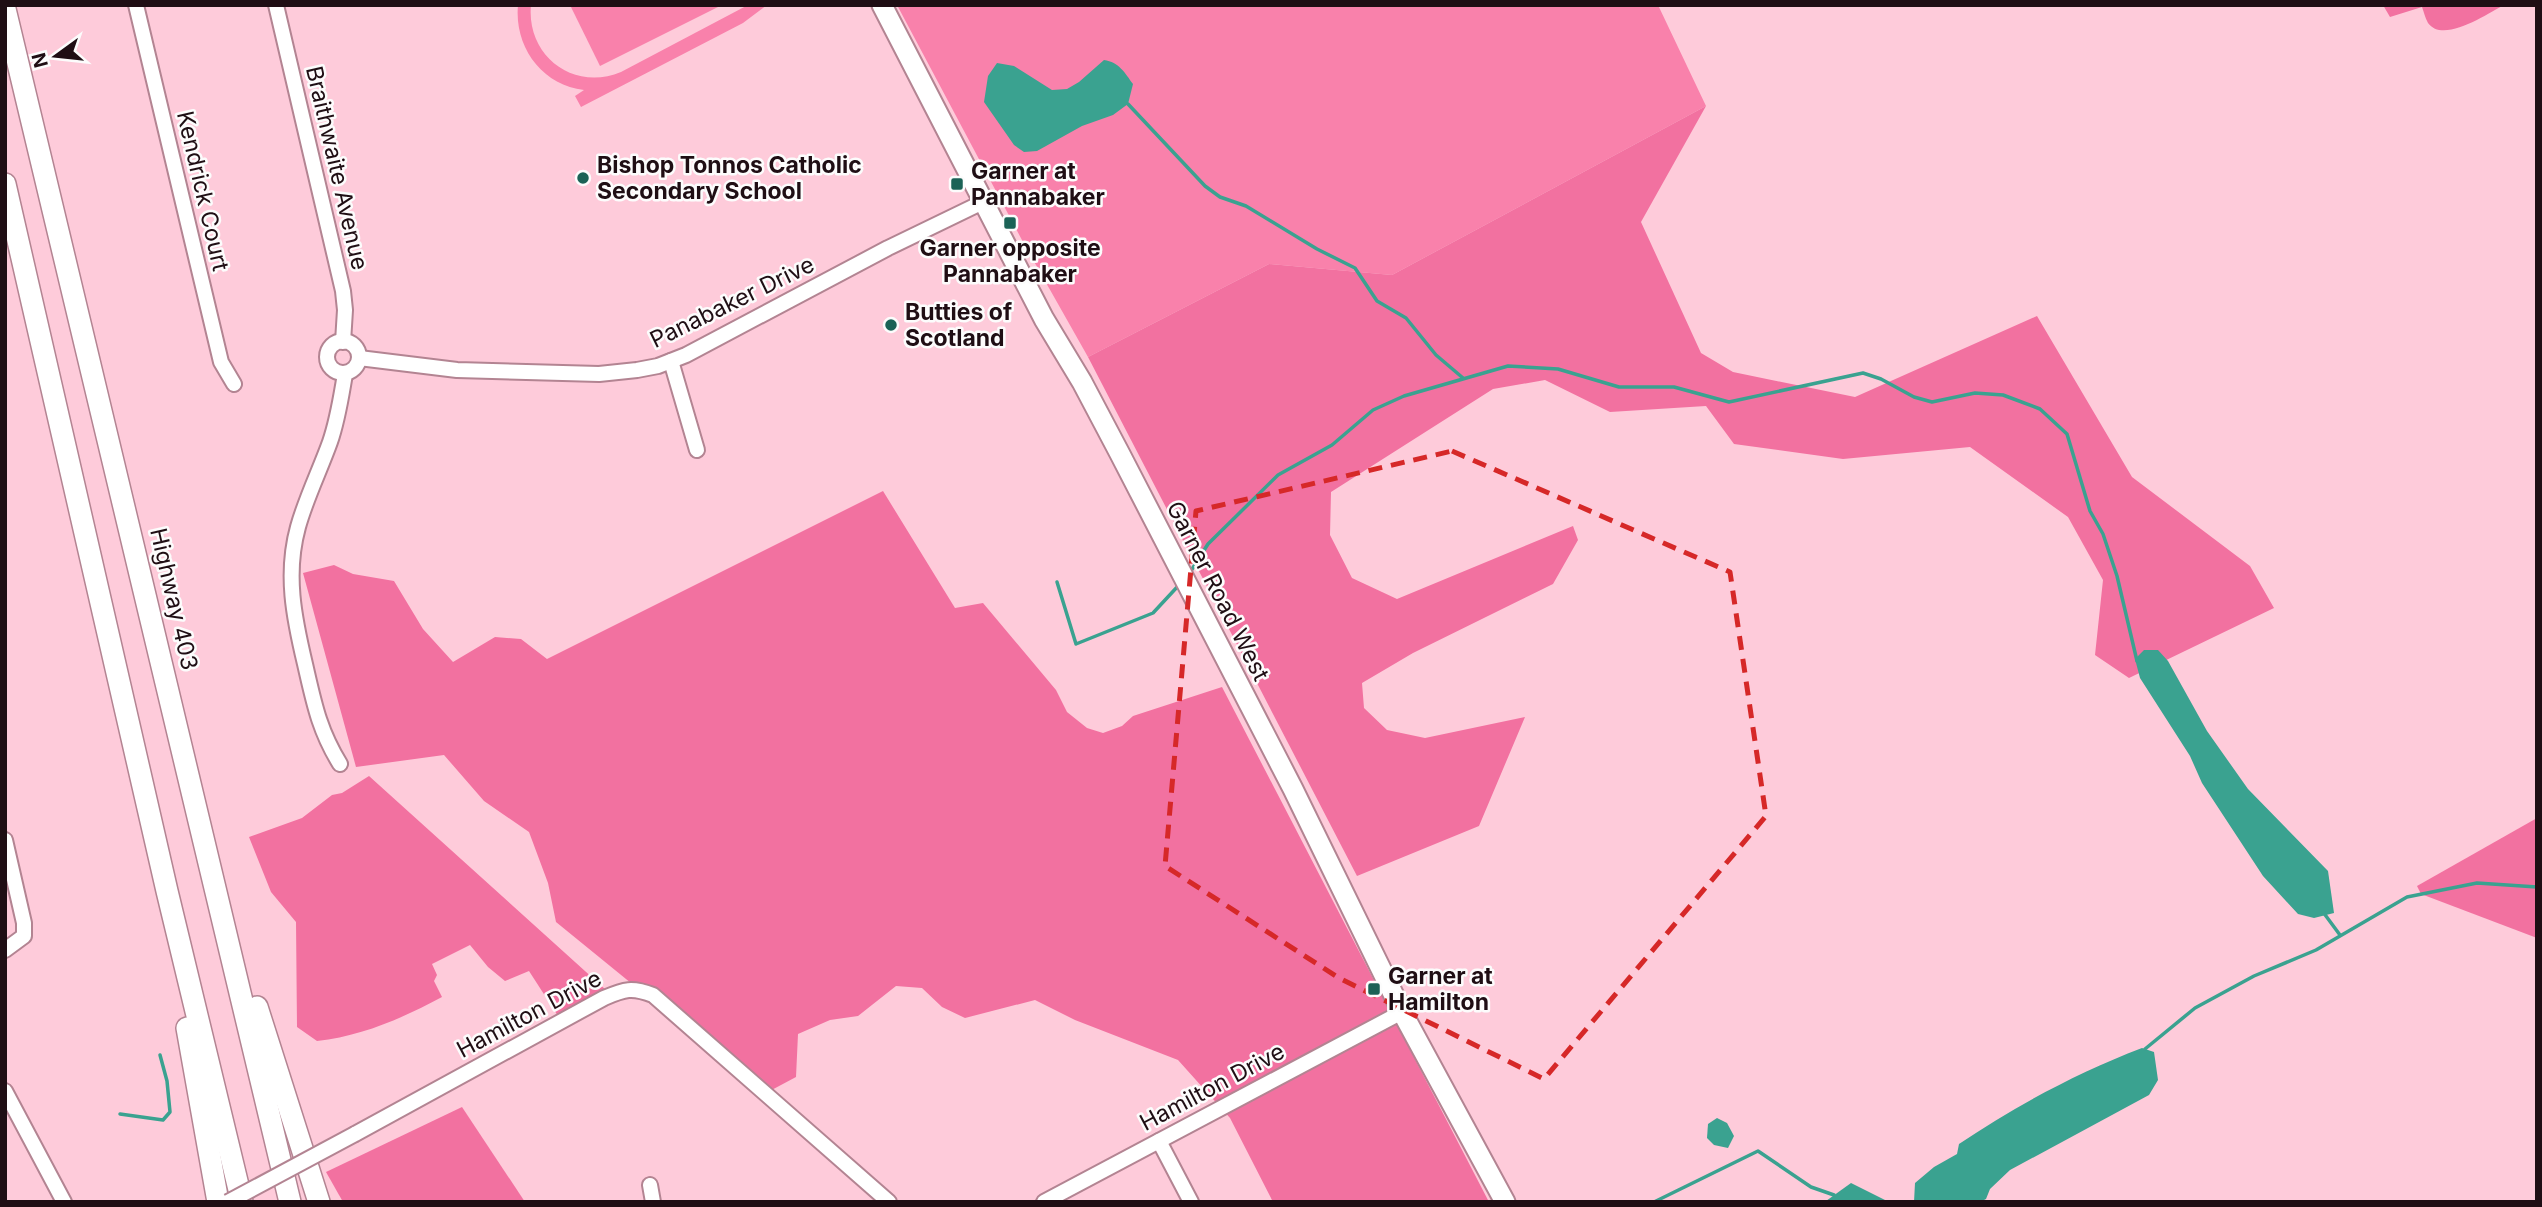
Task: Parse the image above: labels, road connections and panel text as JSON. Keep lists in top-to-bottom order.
{
  "streets": {
    "highway": ["Highway 403"],
    "main road": ["Garner Road West"],
    "street": [
      "Braithwaite Avenue",
      "Kendrick Court",
      "Panabaker Drive",
      "Hamilton Drive"
    ]
  },
  "crossings": [
    ["Braithwaite Avenue", "Panabaker Drive"],
    ["Panabaker Drive", "Garner Road West"],
    ["Garner Road West", "Hamilton Drive"]
  ],
  "places": {
    "other": ["Bishop Tonnos Catholic Secondary School", "Butties of Scotland"],
    "transit": ["Garner at Pannabaker", "Garner opposite Pannabaker", "Garner at Hamilton"]
  },
  "north": "left"
}
